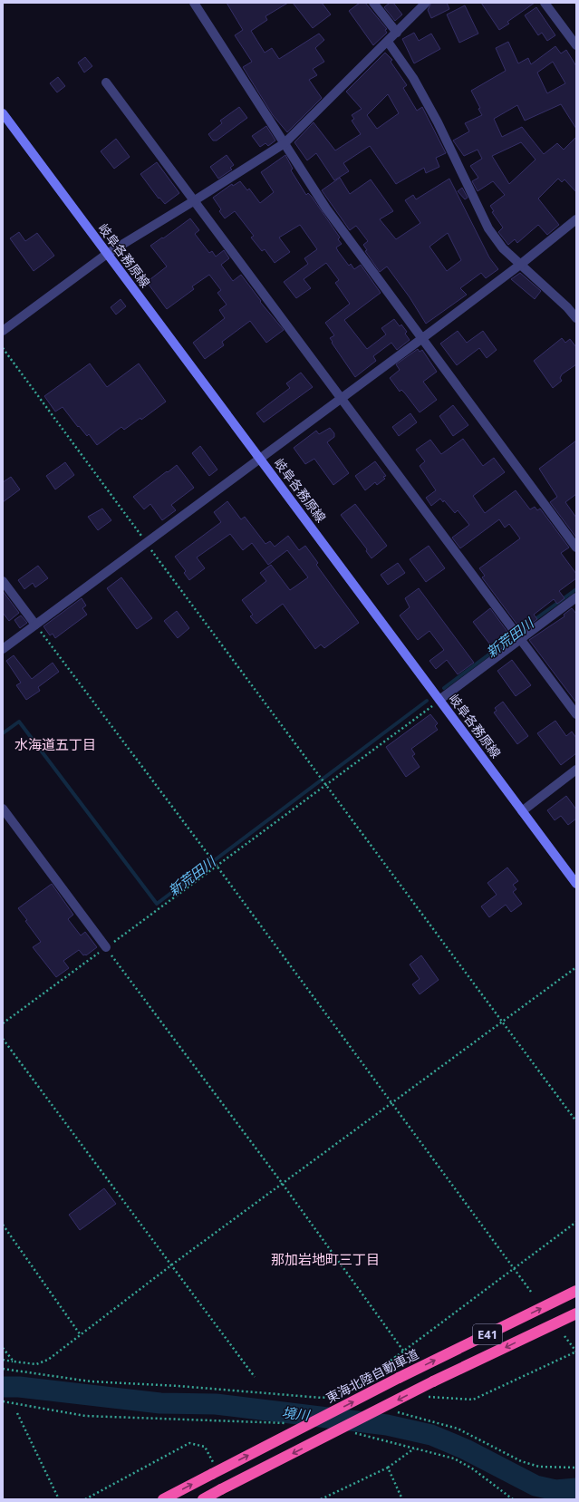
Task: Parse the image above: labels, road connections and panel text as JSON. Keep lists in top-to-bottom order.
{
  "streets": {
    "highway": ["E41", "東海北陸自動車道"],
    "main road": ["岐阜各務原線"]
  },
  "districts": ["水海道五丁目", "那加岩地町三丁目"],
  "water": ["新荒田川", "境川"]
}
